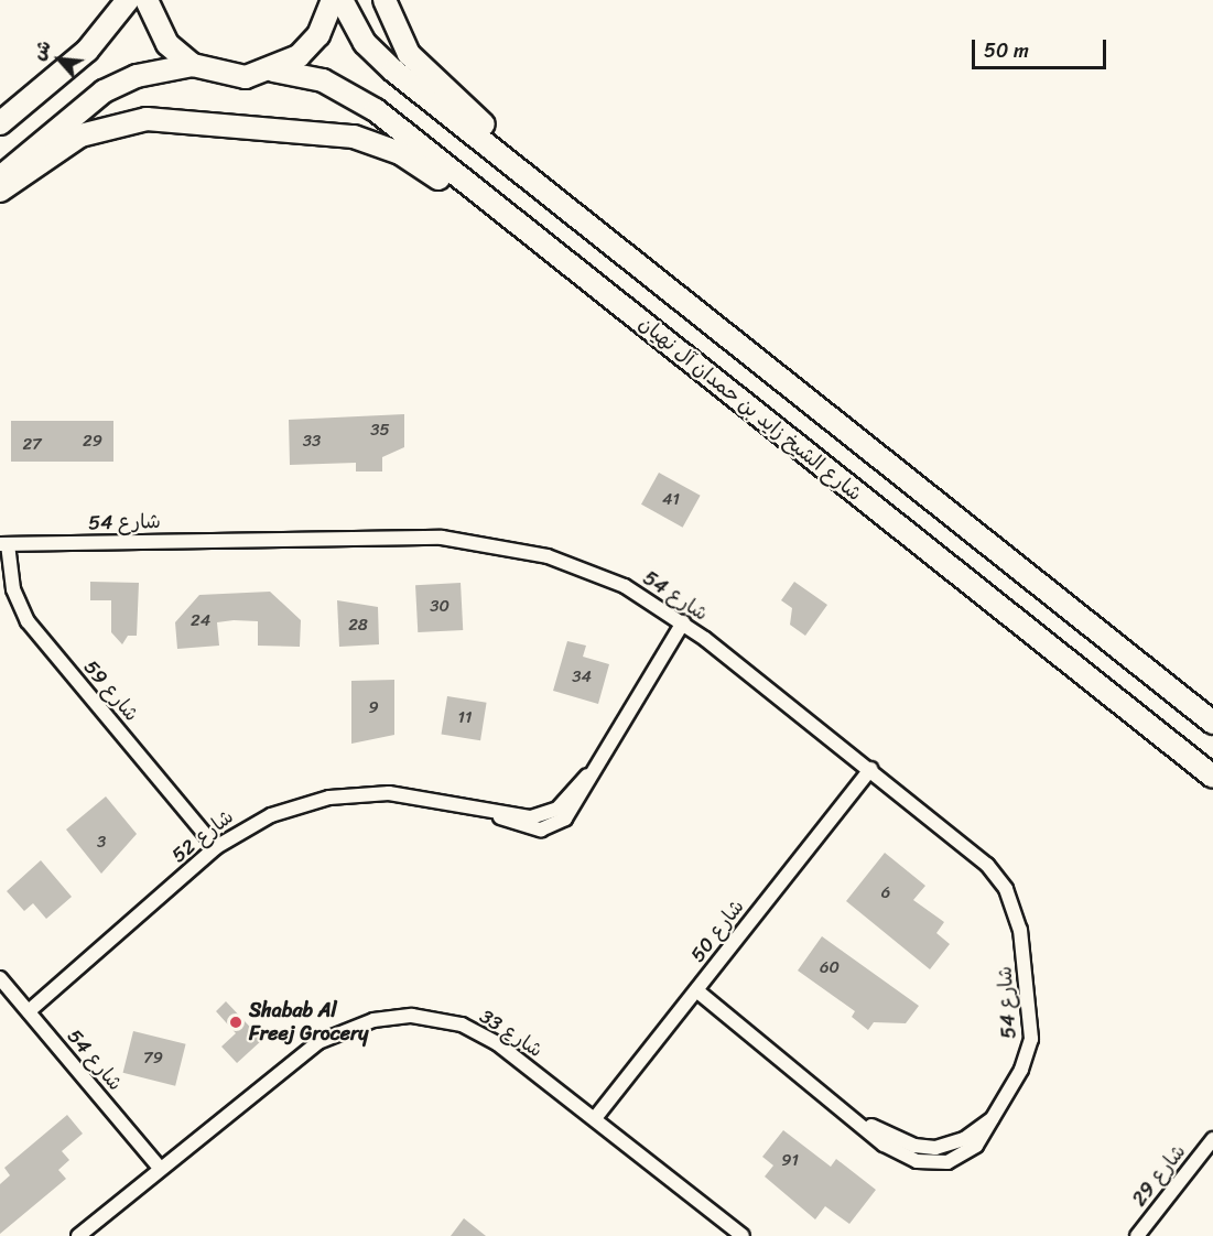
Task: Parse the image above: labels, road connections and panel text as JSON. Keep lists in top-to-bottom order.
{
  "streets": {
    "main road": ["شارع الشيخ زايد بن حمدان آل نهيان"],
    "street": [
      "شارع 54",
      "شارع 59",
      "شارع 52",
      "شارع 50",
      "شارع 33",
      "شارع 29"
    ]
  },
  "crossings": [
    ["شارع 54", "شارع 59"],
    ["شارع 54", "شارع 52"],
    ["شارع 54", "شارع 50"],
    ["شارع 54", "شارع 33"],
    ["شارع 59", "شارع 52"],
    ["شارع 50", "شارع 33"]
  ],
  "places": ["Shabab Al Freej Grocery"],
  "house_numbers": [
    "35",
    "29",
    "33",
    "27",
    "41",
    "30",
    "24",
    "28",
    "34",
    "9",
    "11",
    "3",
    "6",
    "60",
    "79",
    "91"
  ],
  "scale_bar": "50 m",
  "north": "top left"
}
